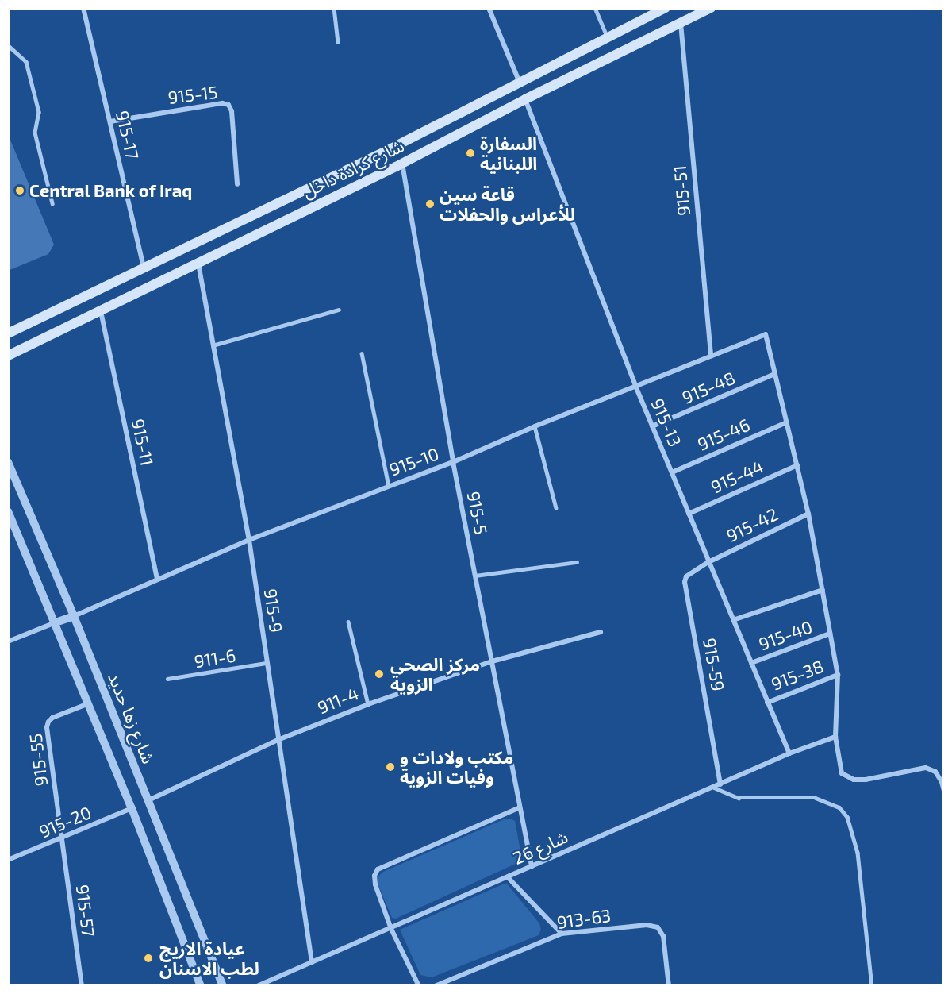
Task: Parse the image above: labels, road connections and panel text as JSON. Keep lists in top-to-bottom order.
{
  "streets": {
    "main road": ["شارع كرادة داخل"],
    "street": [
      "915-15",
      "915-17",
      "915-51",
      "915-48",
      "915-13",
      "915-46",
      "915-11",
      "915-10",
      "915-44",
      "915-5",
      "915-42",
      "915-9",
      "915-40",
      "915-59",
      "915-38",
      "911-4",
      "شارع زها حديد",
      "915-55",
      "915-20",
      "شارع 26",
      "915-57",
      "913-63"
    ],
    "lane": ["911-6"]
  },
  "crossings": [
    ["915-15", "915-17"],
    ["915-17", "شارع كرادة داخل"],
    ["شارع كرادة داخل", "915-51"],
    ["شارع كرادة داخل", "915-13"],
    ["شارع كرادة داخل", "915-11"],
    ["شارع كرادة داخل", "915-5"],
    ["شارع كرادة داخل", "915-9"],
    ["915-51", "915-10"],
    ["915-48", "915-13"],
    ["915-48", "915-10"],
    ["915-13", "915-46"],
    ["915-13", "915-10"],
    ["915-13", "915-44"],
    ["915-13", "915-42"],
    ["915-13", "915-40"],
    ["915-13", "915-59"],
    ["915-13", "915-38"],
    ["915-13", "شارع 26"],
    ["915-11", "915-10"],
    ["915-10", "915-5"],
    ["915-10", "915-9"],
    ["915-10", "شارع زها حديد"],
    ["915-5", "911-4"],
    ["915-5", "شارع 26"],
    ["915-42", "915-59"],
    ["915-9", "911-6"],
    ["915-9", "911-4"],
    ["915-9", "شارع 26"],
    ["915-59", "شارع 26"],
    ["911-4", "شارع زها حديد"],
    ["شارع زها حديد", "915-55"],
    ["شارع زها حديد", "915-20"],
    ["915-55", "915-20"],
    ["915-55", "915-57"],
    ["915-20", "915-57"]
  ],
  "places": [
    "السفارة اللبنانية",
    "Central Bank of Iraq",
    "قاعة سين للأعراس والحفلات",
    "مركز الصحي الزوية",
    "مكتب ولادات و وفيات الزوية",
    "عيادة الاريج لطب الاسنان"
  ]
}
